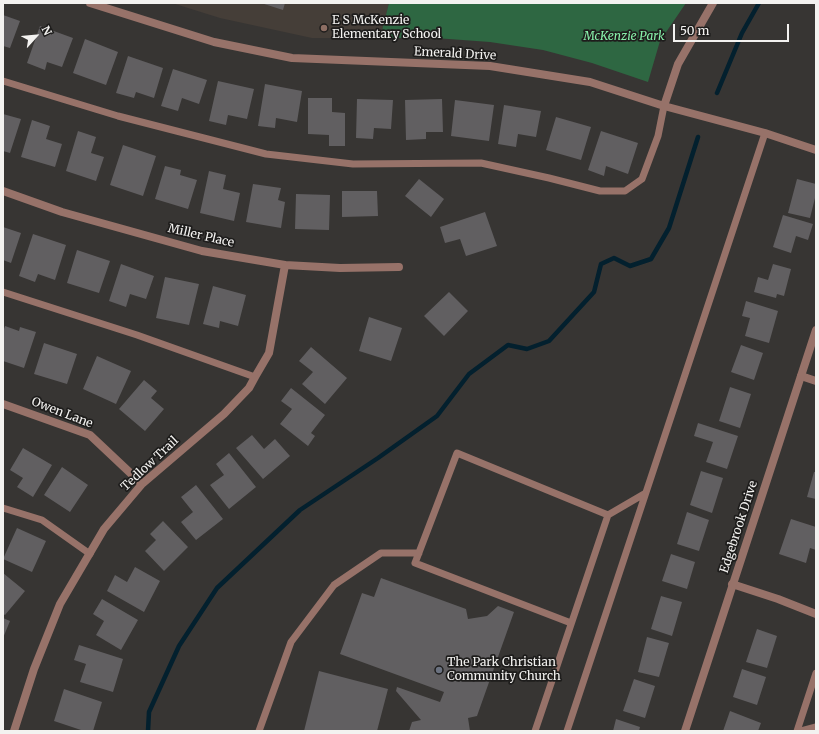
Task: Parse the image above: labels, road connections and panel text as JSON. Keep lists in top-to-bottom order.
{
  "streets": {
    "street": [
      "Emerald Drive",
      "Miller Place",
      "Owen Lane",
      "Tedlow Trail",
      "Edgebrook Drive"
    ]
  },
  "crossings": [
    ["Miller Place", "Tedlow Trail"],
    ["Owen Lane", "Tedlow Trail"]
  ],
  "parks": ["McKenzie Park"],
  "places": ["E S McKenzie Elementary School", "The Park Christian Community Church"],
  "scale_bar": "50 m",
  "north": "top right"
}
